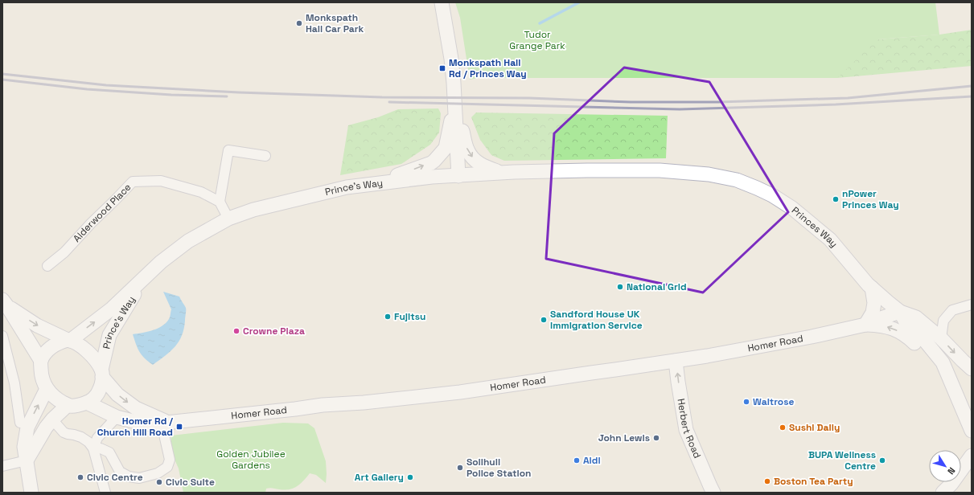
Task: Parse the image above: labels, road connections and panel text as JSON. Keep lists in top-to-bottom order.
{
  "streets": {
    "street": [
      "Prince's Way",
      "Alderwood Place",
      "Princes Way",
      "Homer Road",
      "Herbert Road"
    ]
  },
  "crossings": [
    ["Prince's Way", "Princes Way"],
    ["Prince's Way", "Homer Road"],
    ["Princes Way", "Homer Road"],
    ["Homer Road", "Herbert Road"]
  ],
  "one_way": ["Herbert Road"],
  "parks": ["Tudor Grange Park", "Golden Jubilee Gardens"],
  "places": {
    "other": [
      "Monkspath Hall Car Park",
      "nPower Princes Way",
      "National Grid",
      "Fujitsu",
      "Sandford House UK Immigration Service",
      "Crowne Plaza",
      "Waitrose",
      "Sushi Daily",
      "John Lewis",
      "Aldi",
      "BUPA Wellness Centre",
      "Solihull Police Station",
      "Civic Centre",
      "Art Gallery",
      "Boston Tea Party",
      "Civic Suite"
    ],
    "transit": ["Monkspath Hall Rd / Princes Way", "Homer Rd / Church Hill Road"]
  },
  "north": "bottom right"
}
